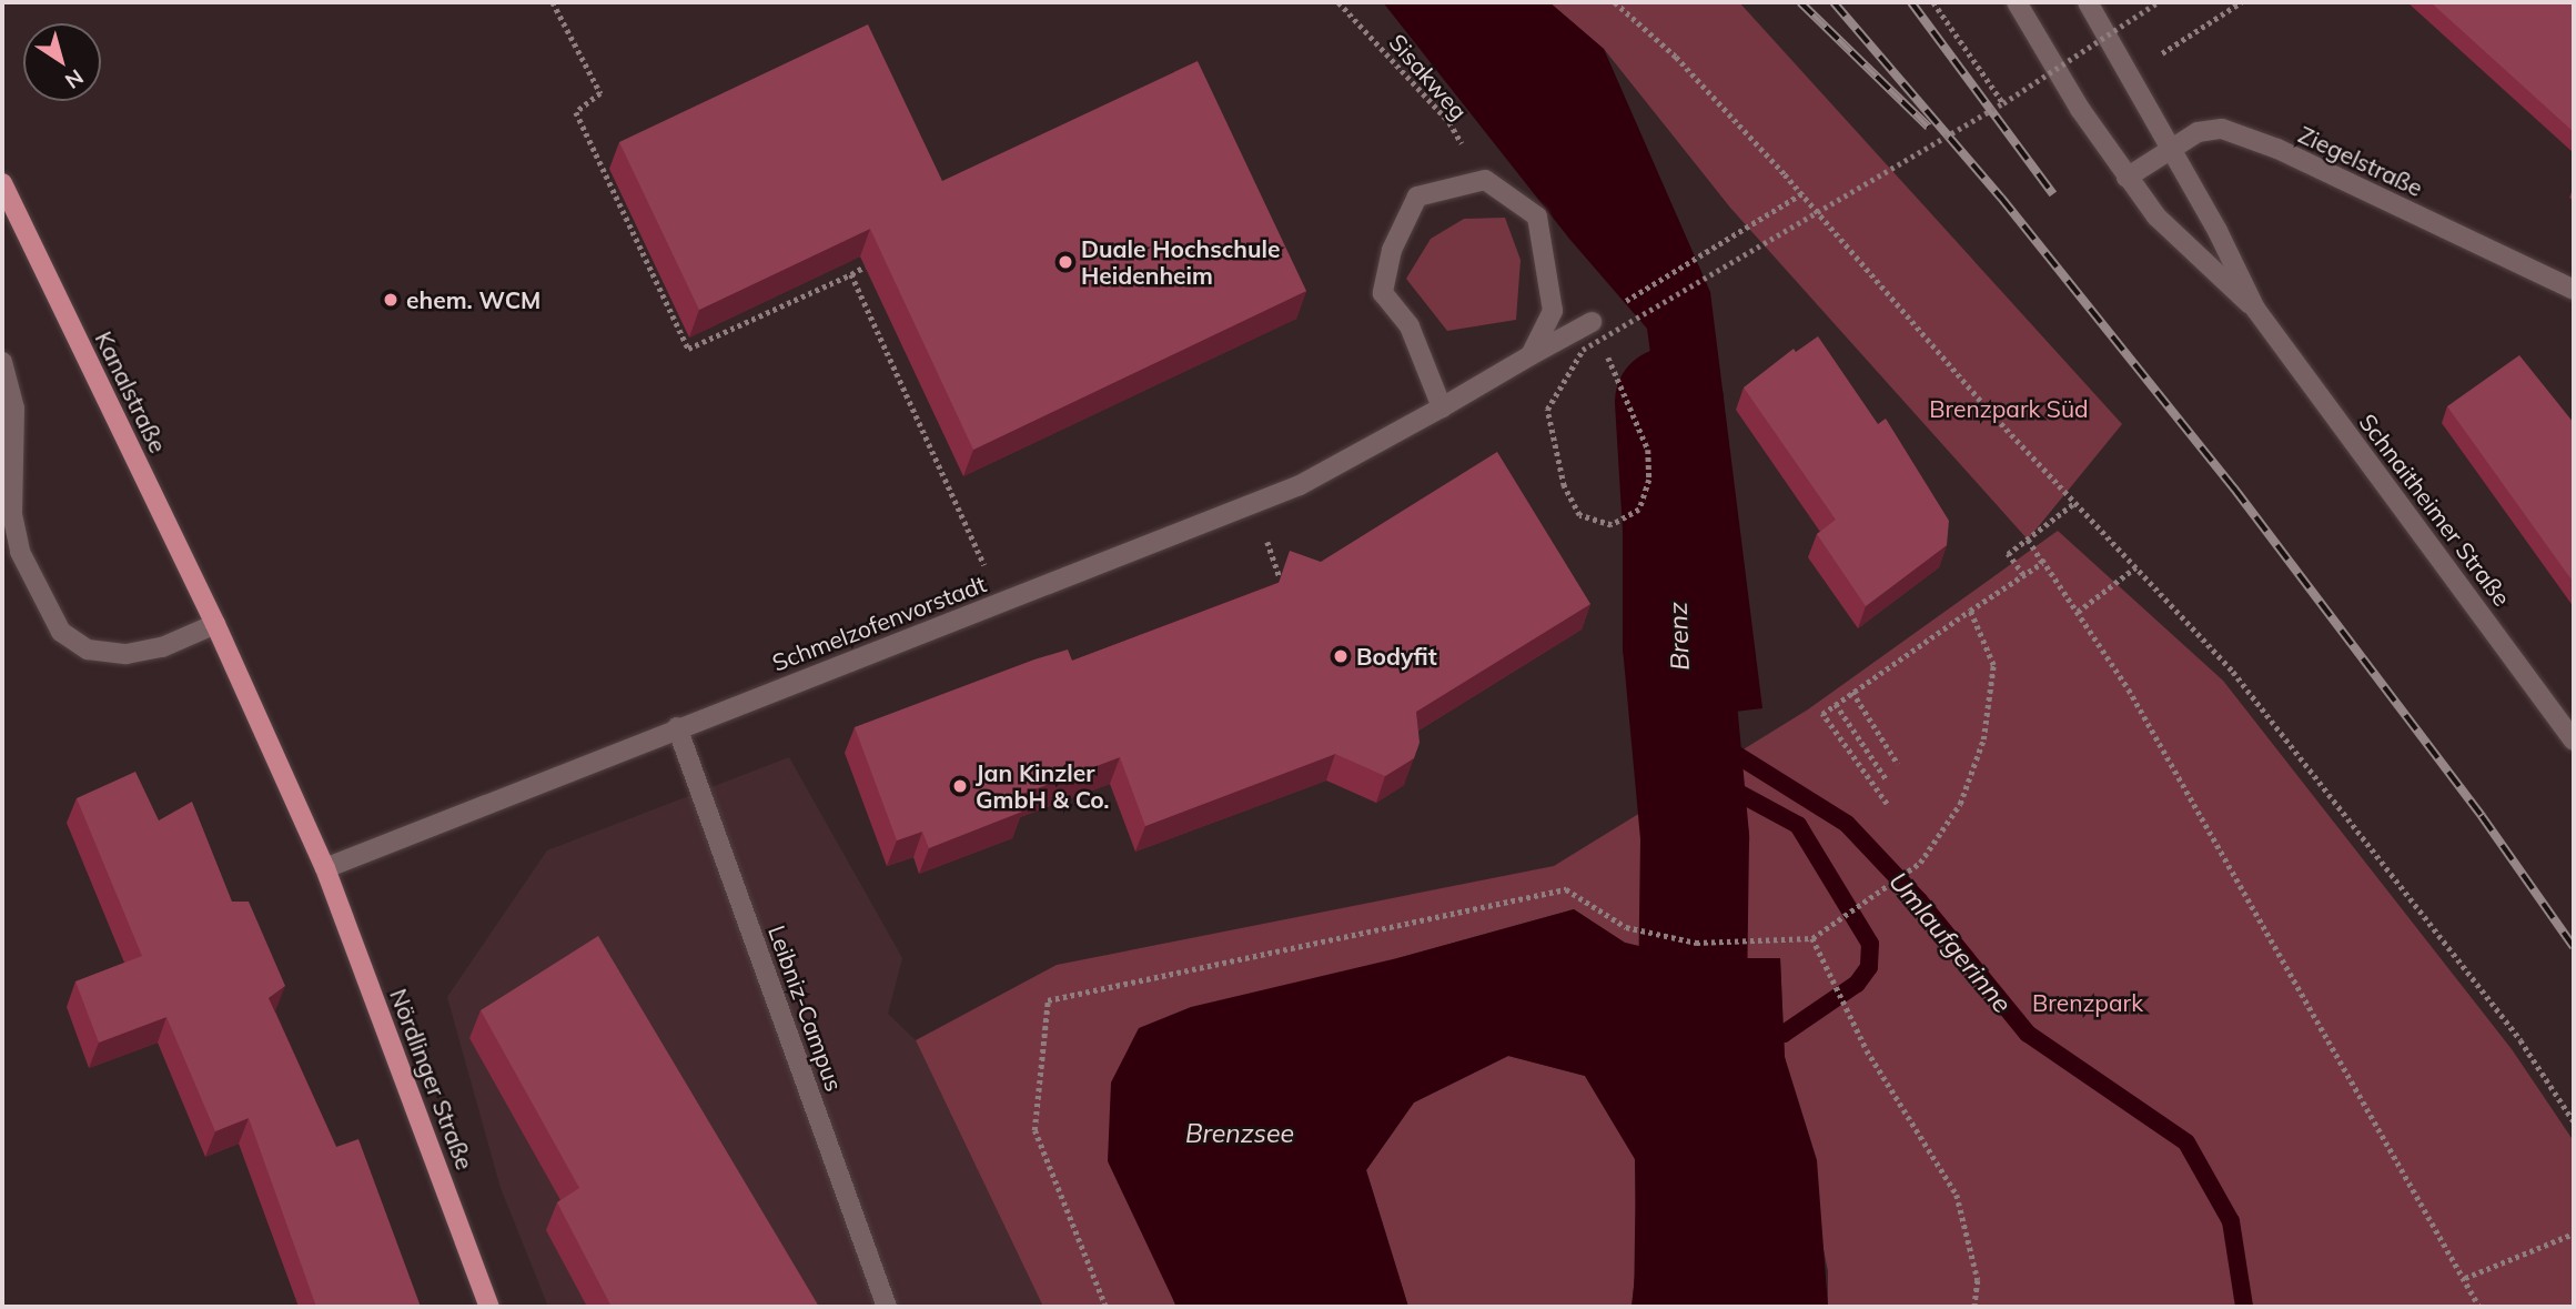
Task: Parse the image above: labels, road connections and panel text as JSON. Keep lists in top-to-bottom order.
{
  "streets": {
    "main road": ["Kanalstraße", "Nördlinger Straße"],
    "street": [
      "Ziegelstraße",
      "Schnaitheimer Straße",
      "Schmelzofenvorstadt",
      "Leibniz-Campus"
    ],
    "path": ["Sisakweg"]
  },
  "crossings": [
    ["Sisakweg", "Schmelzofenvorstadt"],
    ["Ziegelstraße", "Schnaitheimer Straße"],
    ["Kanalstraße", "Schmelzofenvorstadt"],
    ["Kanalstraße", "Nördlinger Straße"],
    ["Schmelzofenvorstadt", "Leibniz-Campus"],
    ["Schmelzofenvorstadt", "Nördlinger Straße"]
  ],
  "water": ["Brenz", "Umlaufgerinne", "Brenzsee"],
  "parks": ["Brenzpark Süd", "Brenzpark"],
  "places": [
    "Duale Hochschule Heidenheim",
    "ehem. WCM",
    "Bodyfit",
    "Jan Kinzler GmbH & Co."
  ],
  "north": "bottom right"
}
